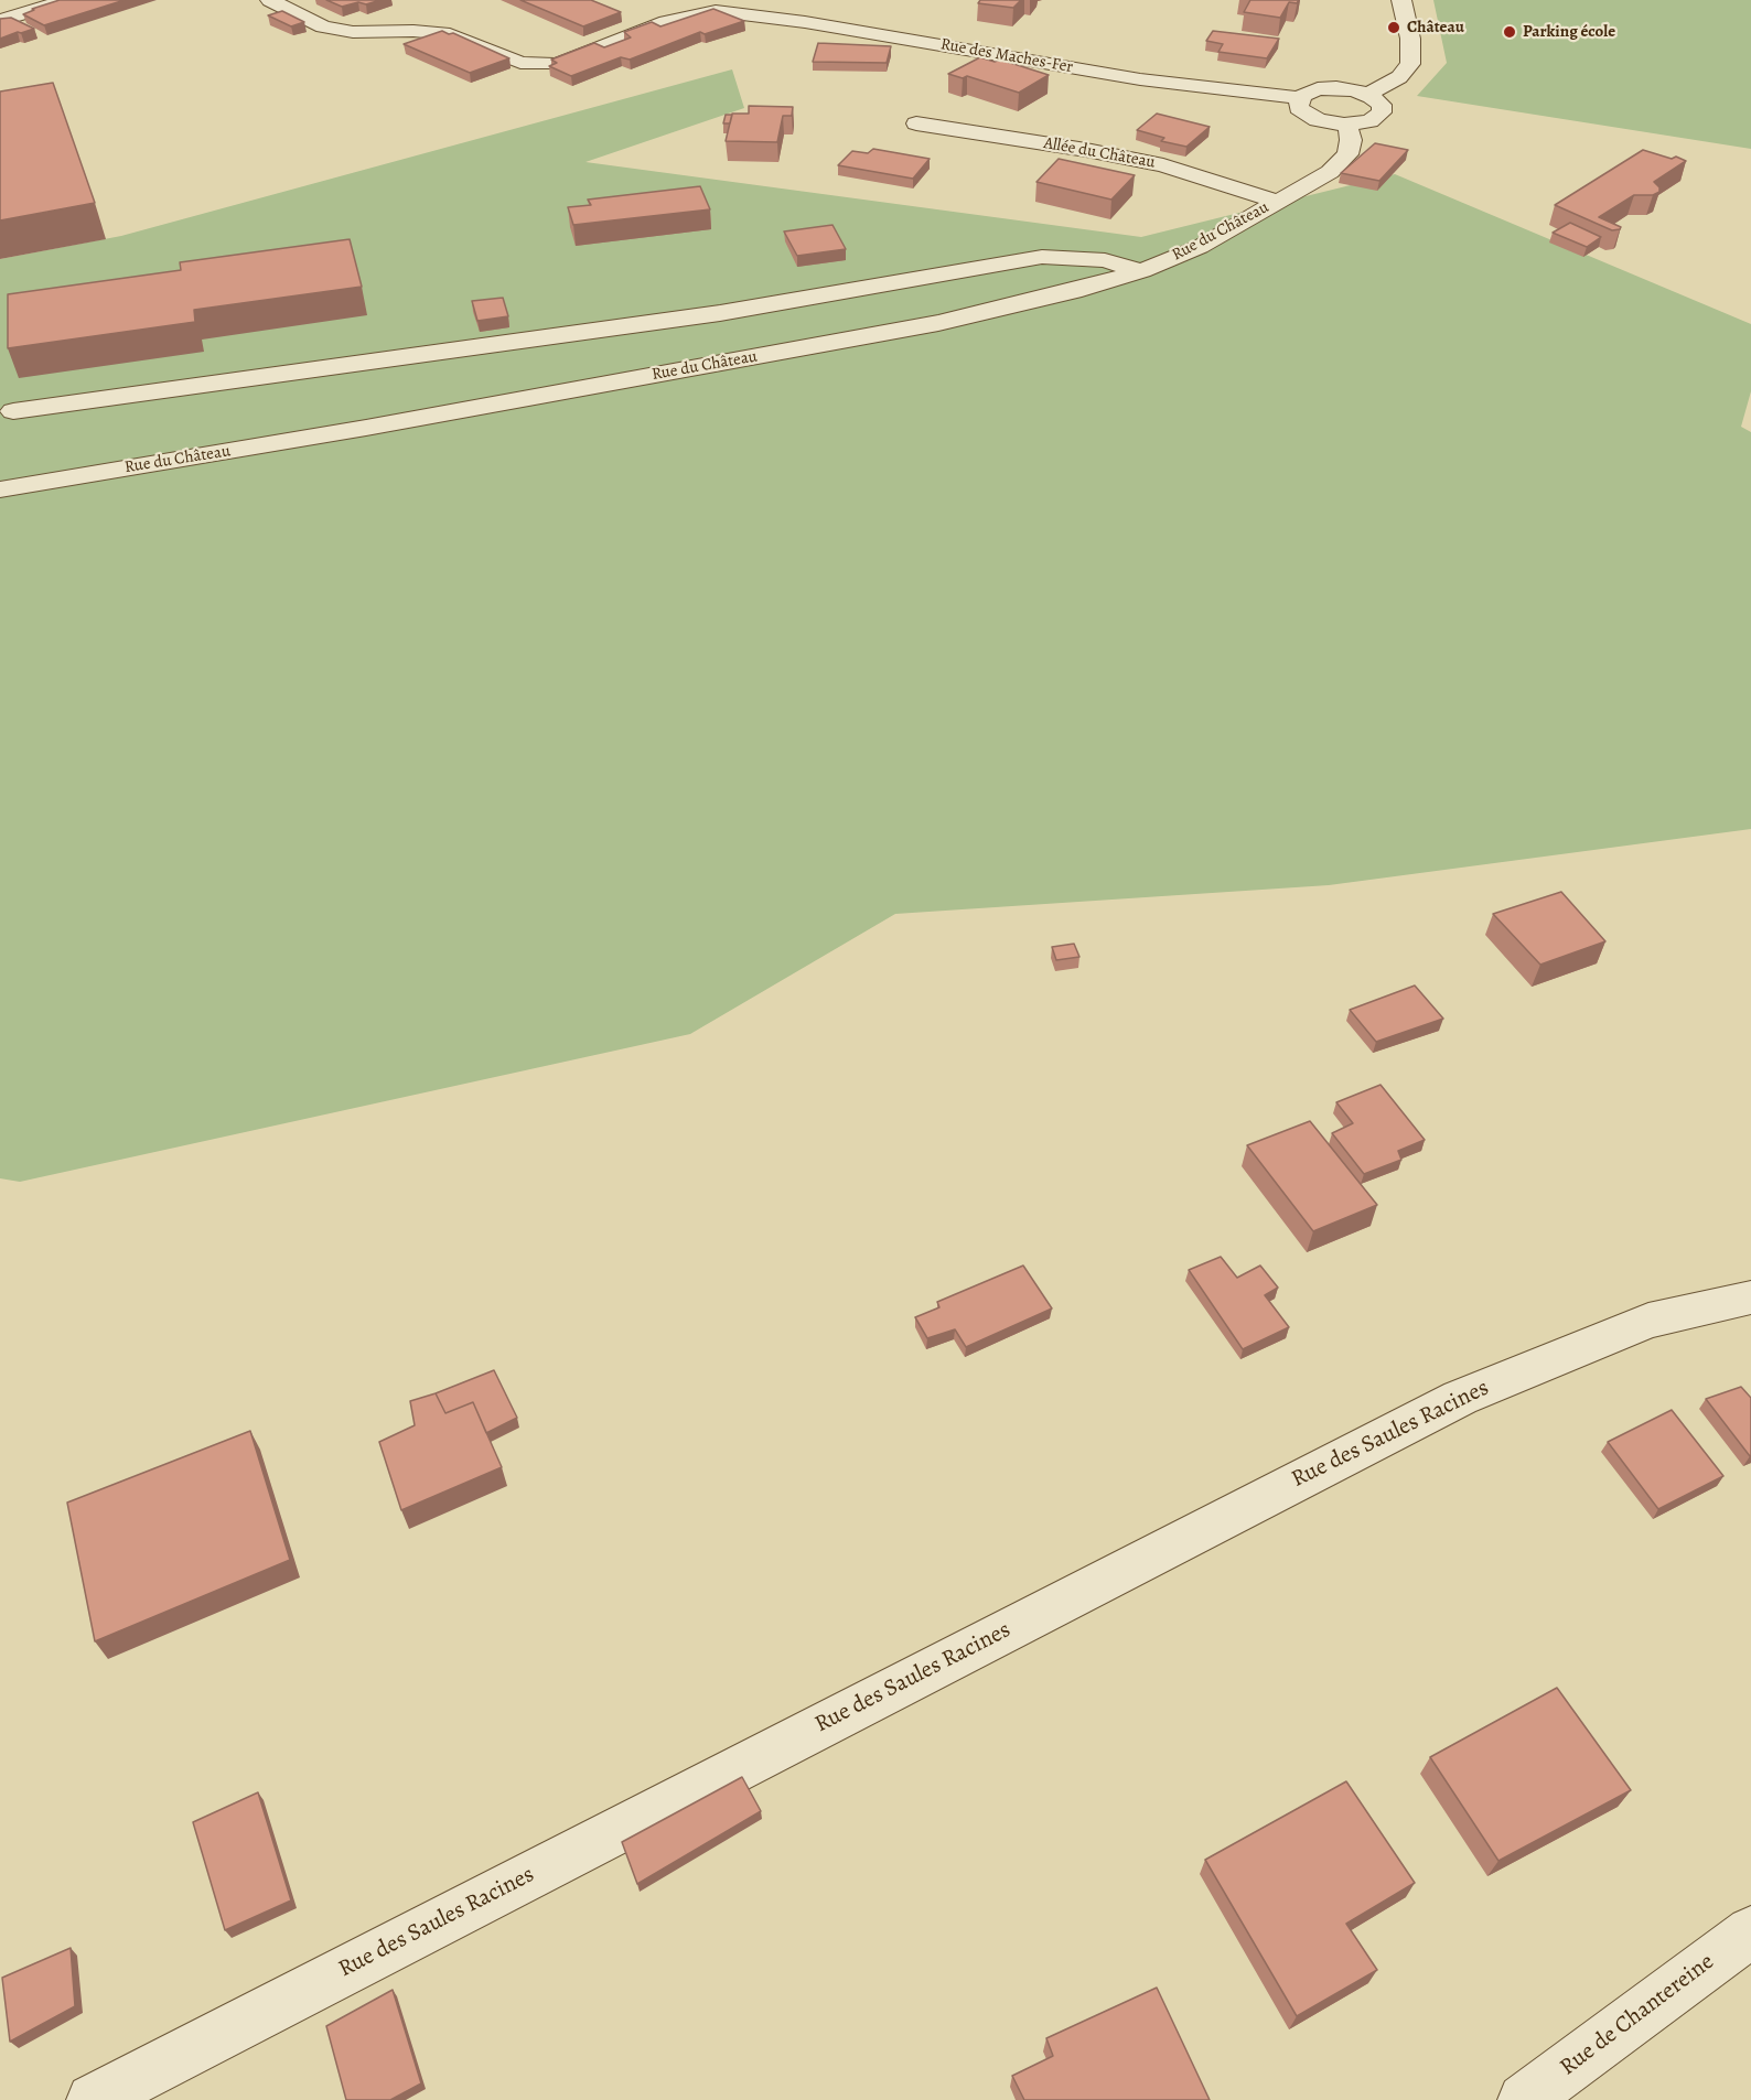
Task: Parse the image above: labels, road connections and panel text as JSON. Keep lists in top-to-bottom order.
{
  "streets": {
    "street": [
      "Rue des Maches-Fer",
      "Allée du Château",
      "Rue du Château",
      "Rue des Saules Racines",
      "Rue de Chantereine"
    ]
  },
  "crossings": [
    ["Allée du Château", "Rue du Château"]
  ],
  "places": ["Château", "Parking école"]
}
